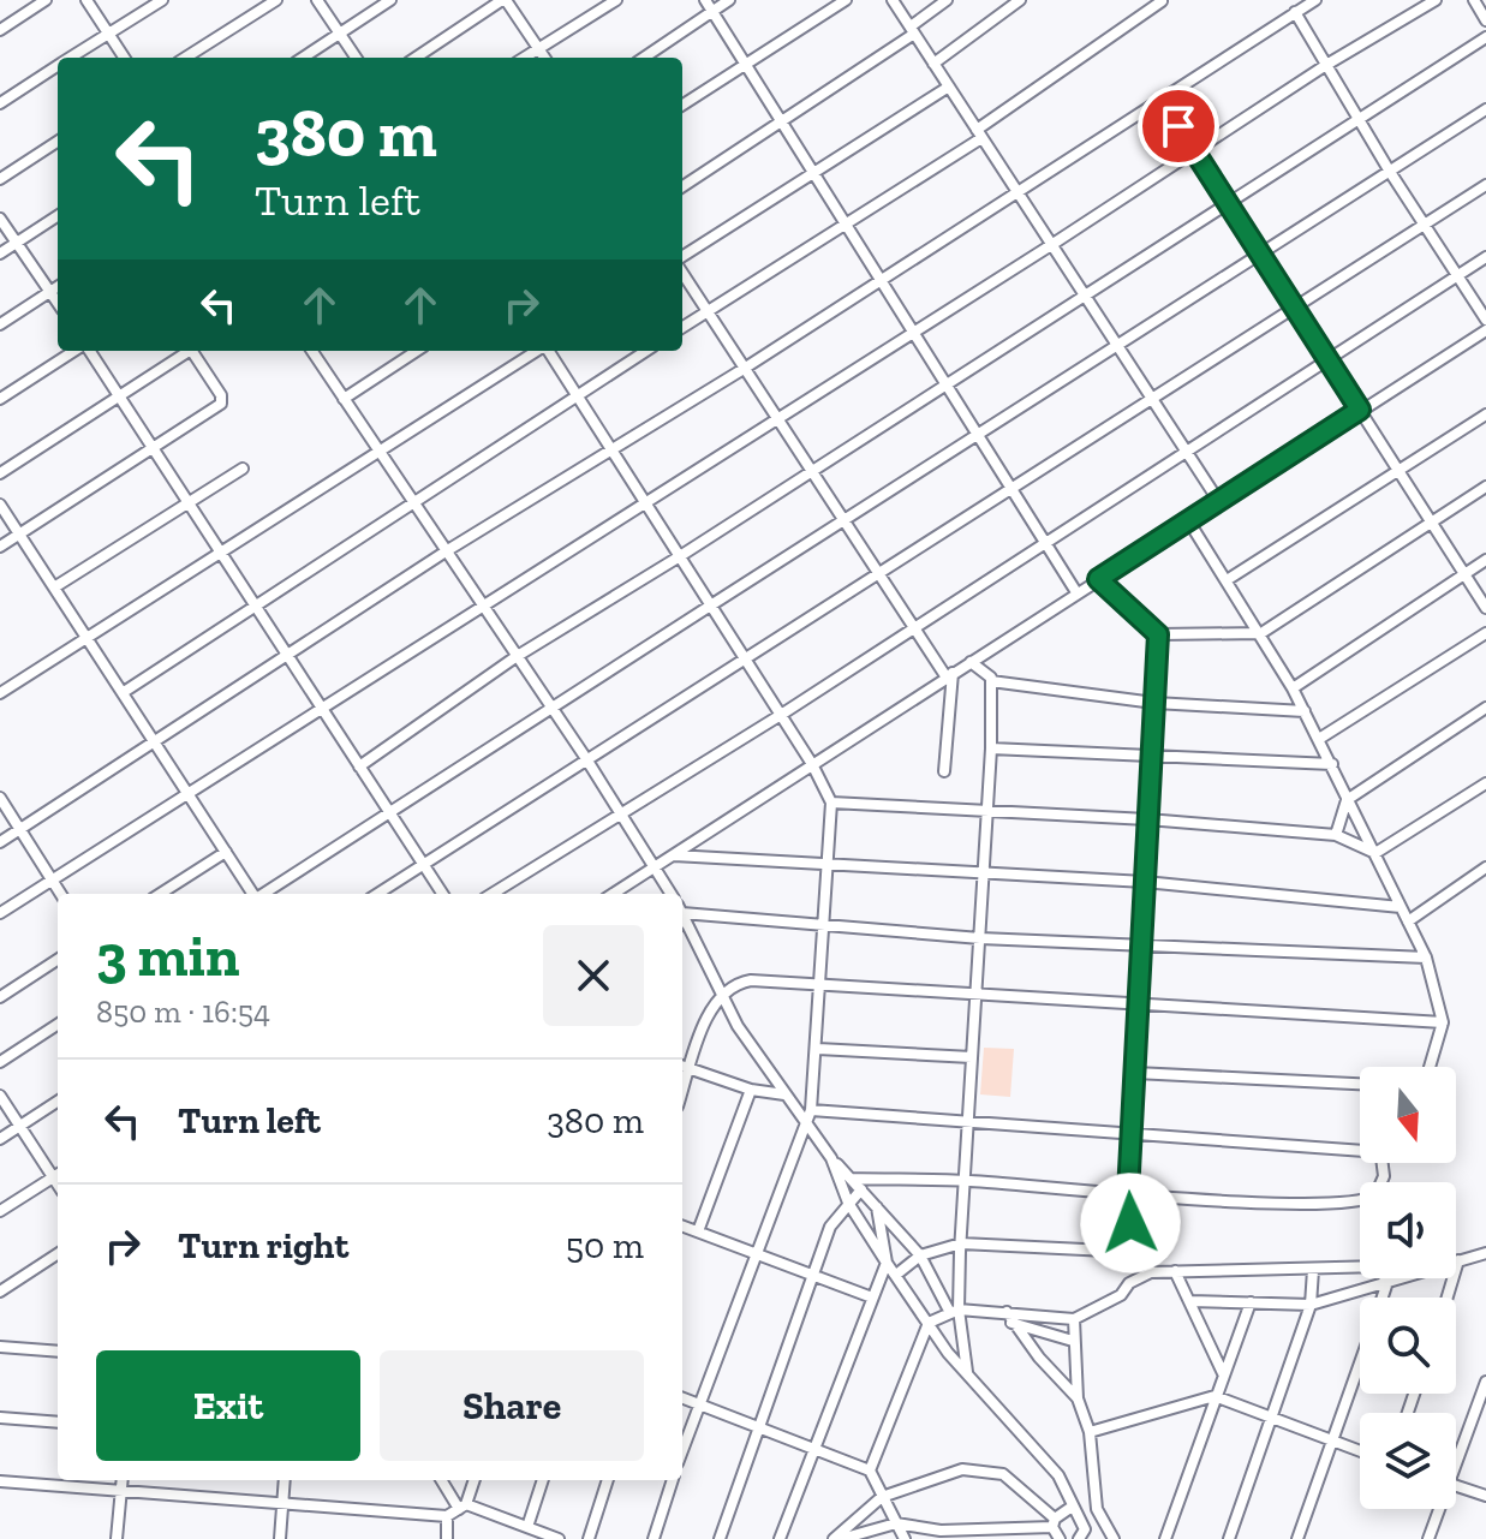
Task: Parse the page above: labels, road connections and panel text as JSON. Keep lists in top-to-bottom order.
{
  "north": "bottom",
  "page": {
    "turn": ["380 m", "Turn left"],
    "heading": ["3 min", "850 m · 16:54"],
    "list": [
      {
        "name": "Turn left",
        "value": "380 m"
      },
      {
        "name": "Turn right",
        "value": "50 m"
      }
    ],
    "buttons": ["Exit", "Share"]
  }
}
